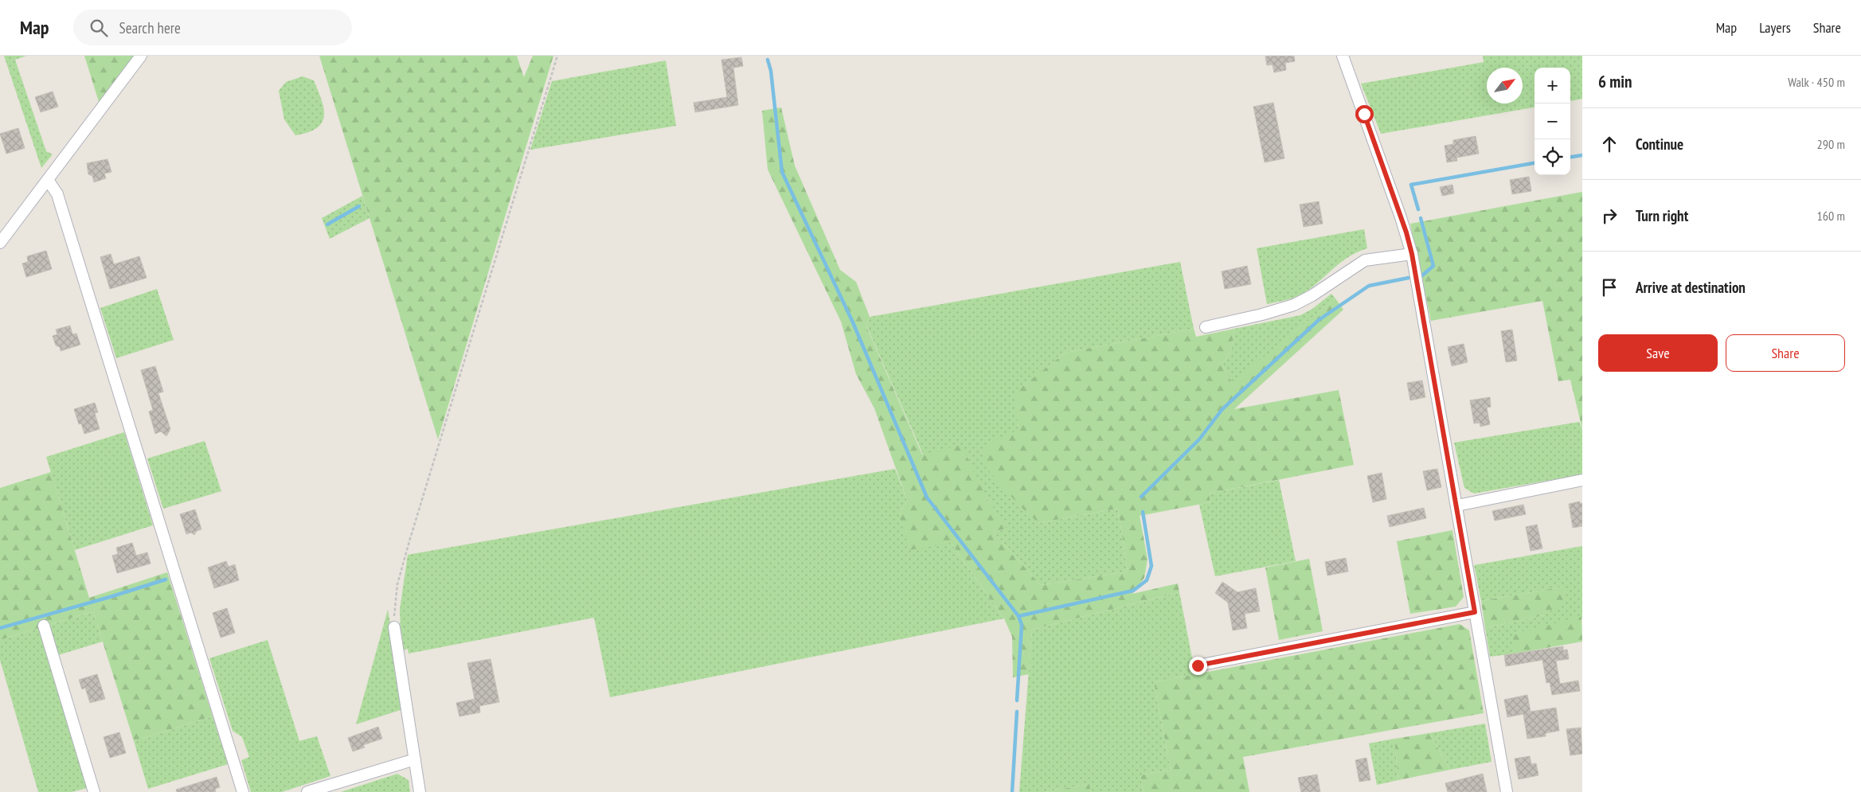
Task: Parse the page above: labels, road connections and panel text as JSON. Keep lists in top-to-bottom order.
{
  "north": "top right",
  "page": {
    "header": "Map",
    "search": "Search here",
    "nav": ["Map", "Layers", "Share"],
    "heading": ["6 min", "Walk · 450 m"],
    "map_buttons": ["+", "−"],
    "list": [
      ["Continue", "290 m"],
      ["Turn right", "160 m"],
      "Arrive at destination"
    ],
    "buttons": ["Save", "Share"]
  }
}
